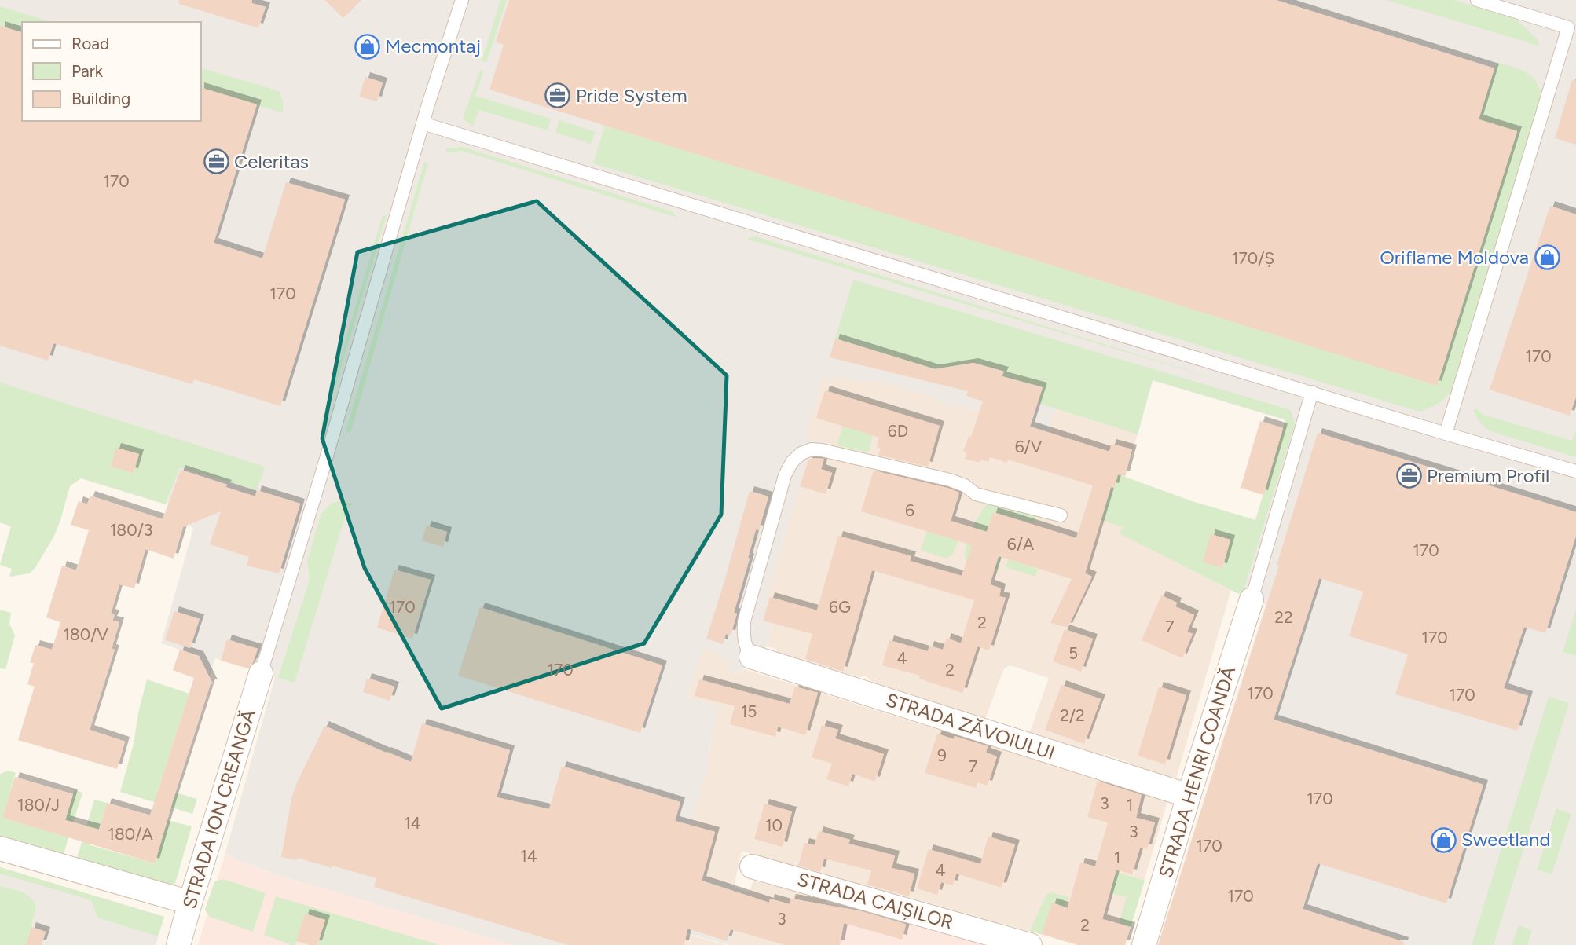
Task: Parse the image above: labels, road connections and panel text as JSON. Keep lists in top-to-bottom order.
{
  "streets": {
    "street": [
      "STRADA ZĂVOIULUI",
      "STRADA HENRI COANDĂ",
      "STRADA ION CREANGĂ",
      "STRADA CAIȘILOR"
    ]
  },
  "crossings": [
    ["STRADA ZĂVOIULUI", "STRADA HENRI COANDĂ"]
  ],
  "places": {
    "shop": ["Mecmontaj", "Oriflame Moldova", "Sweetland"],
    "office": ["Pride System", "Celeritas", "Premium Profil"]
  },
  "house_numbers": [
    "170",
    "170/Ș",
    "170",
    "170",
    "6D",
    "6/V",
    "6",
    "180/3",
    "6/A",
    "170",
    "170",
    "6G",
    "22",
    "2",
    "7",
    "180/V",
    "170",
    "5",
    "4",
    "170",
    "2",
    "170",
    "170",
    "15",
    "2/2",
    "9",
    "7",
    "170",
    "3",
    "180/J",
    "1",
    "14",
    "10",
    "3",
    "180/A",
    "170",
    "14",
    "1",
    "4",
    "170",
    "3",
    "2"
  ],
  "legend": ["Road", "Park", "Building"]
}
